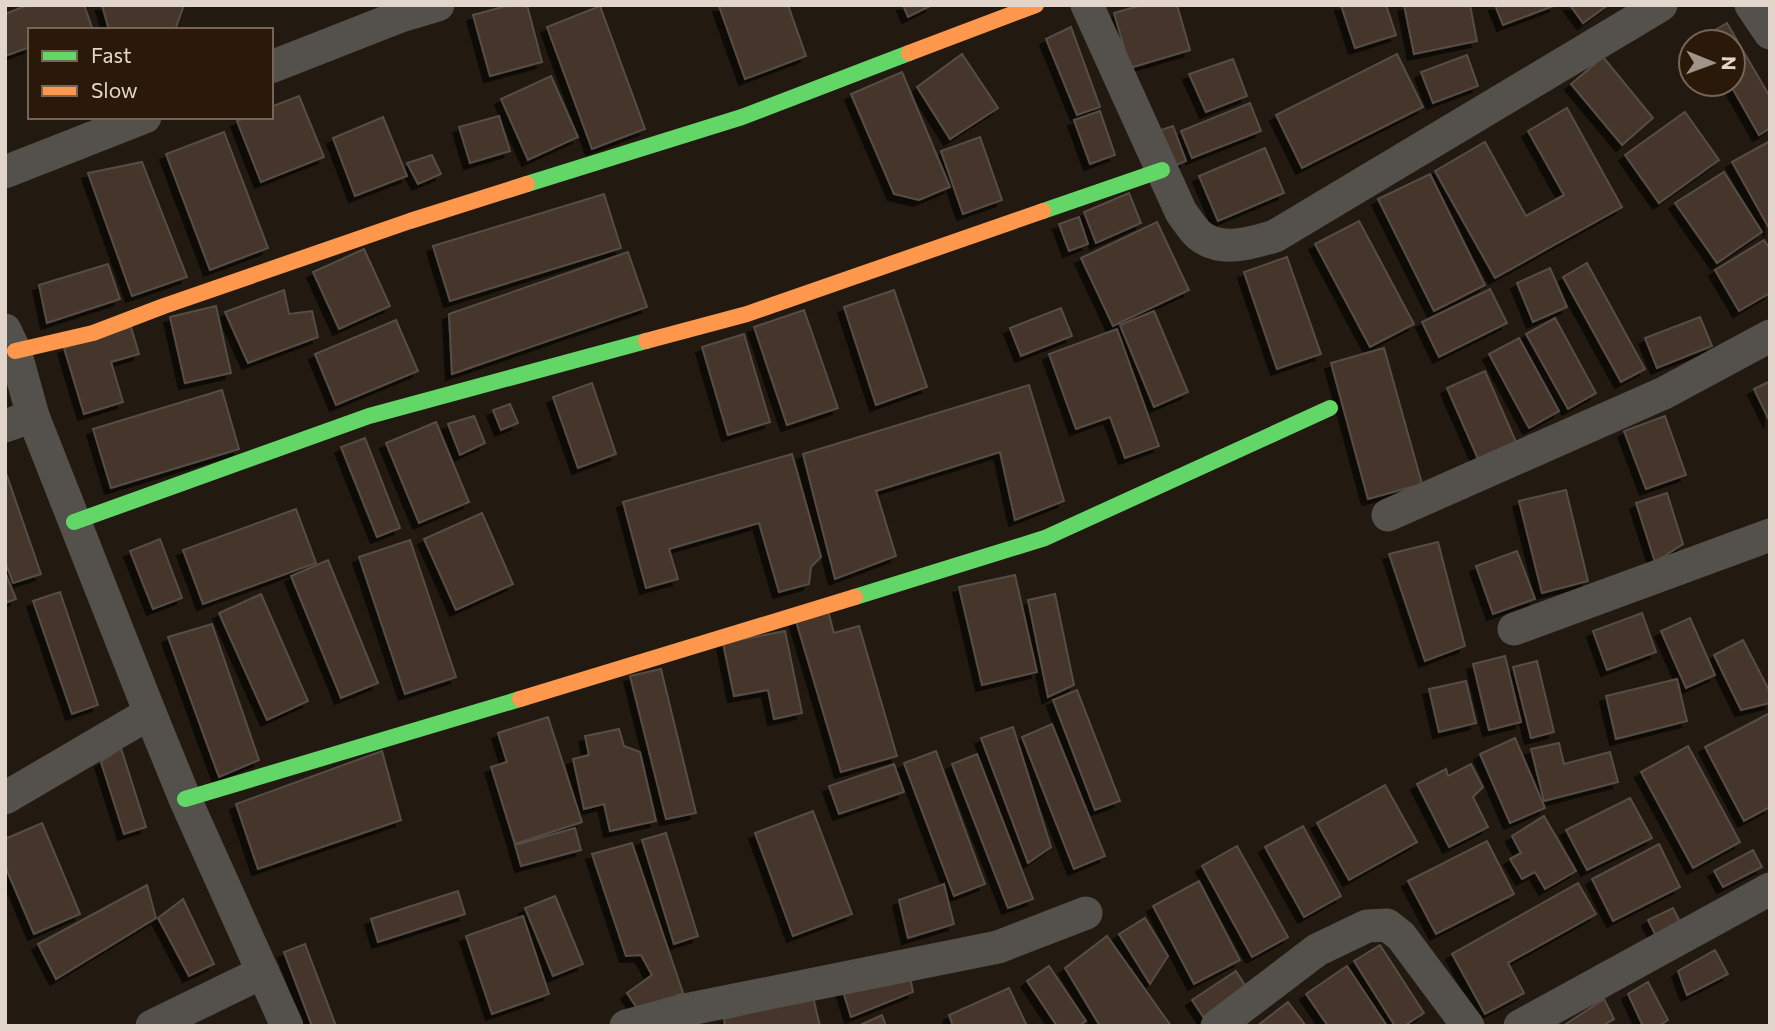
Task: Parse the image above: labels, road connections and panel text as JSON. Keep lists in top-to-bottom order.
{
  "legend": ["Fast", "Slow"],
  "north": "right"
}
